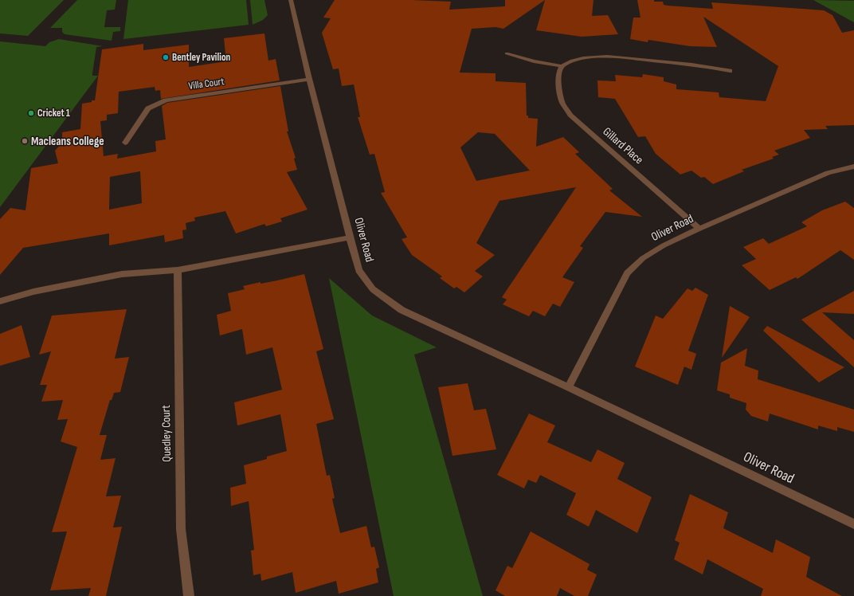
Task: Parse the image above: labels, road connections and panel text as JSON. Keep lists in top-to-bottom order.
{
  "streets": {
    "street": [
      "Villa Court",
      "Gillard Place",
      "Oliver Road",
      "Quedley Court"
    ]
  },
  "crossings": [
    ["Villa Court", "Oliver Road"],
    ["Gillard Place", "Oliver Road"]
  ],
  "places": ["Bentley Pavilion", "Cricket 1", "Macleans College"]
}
